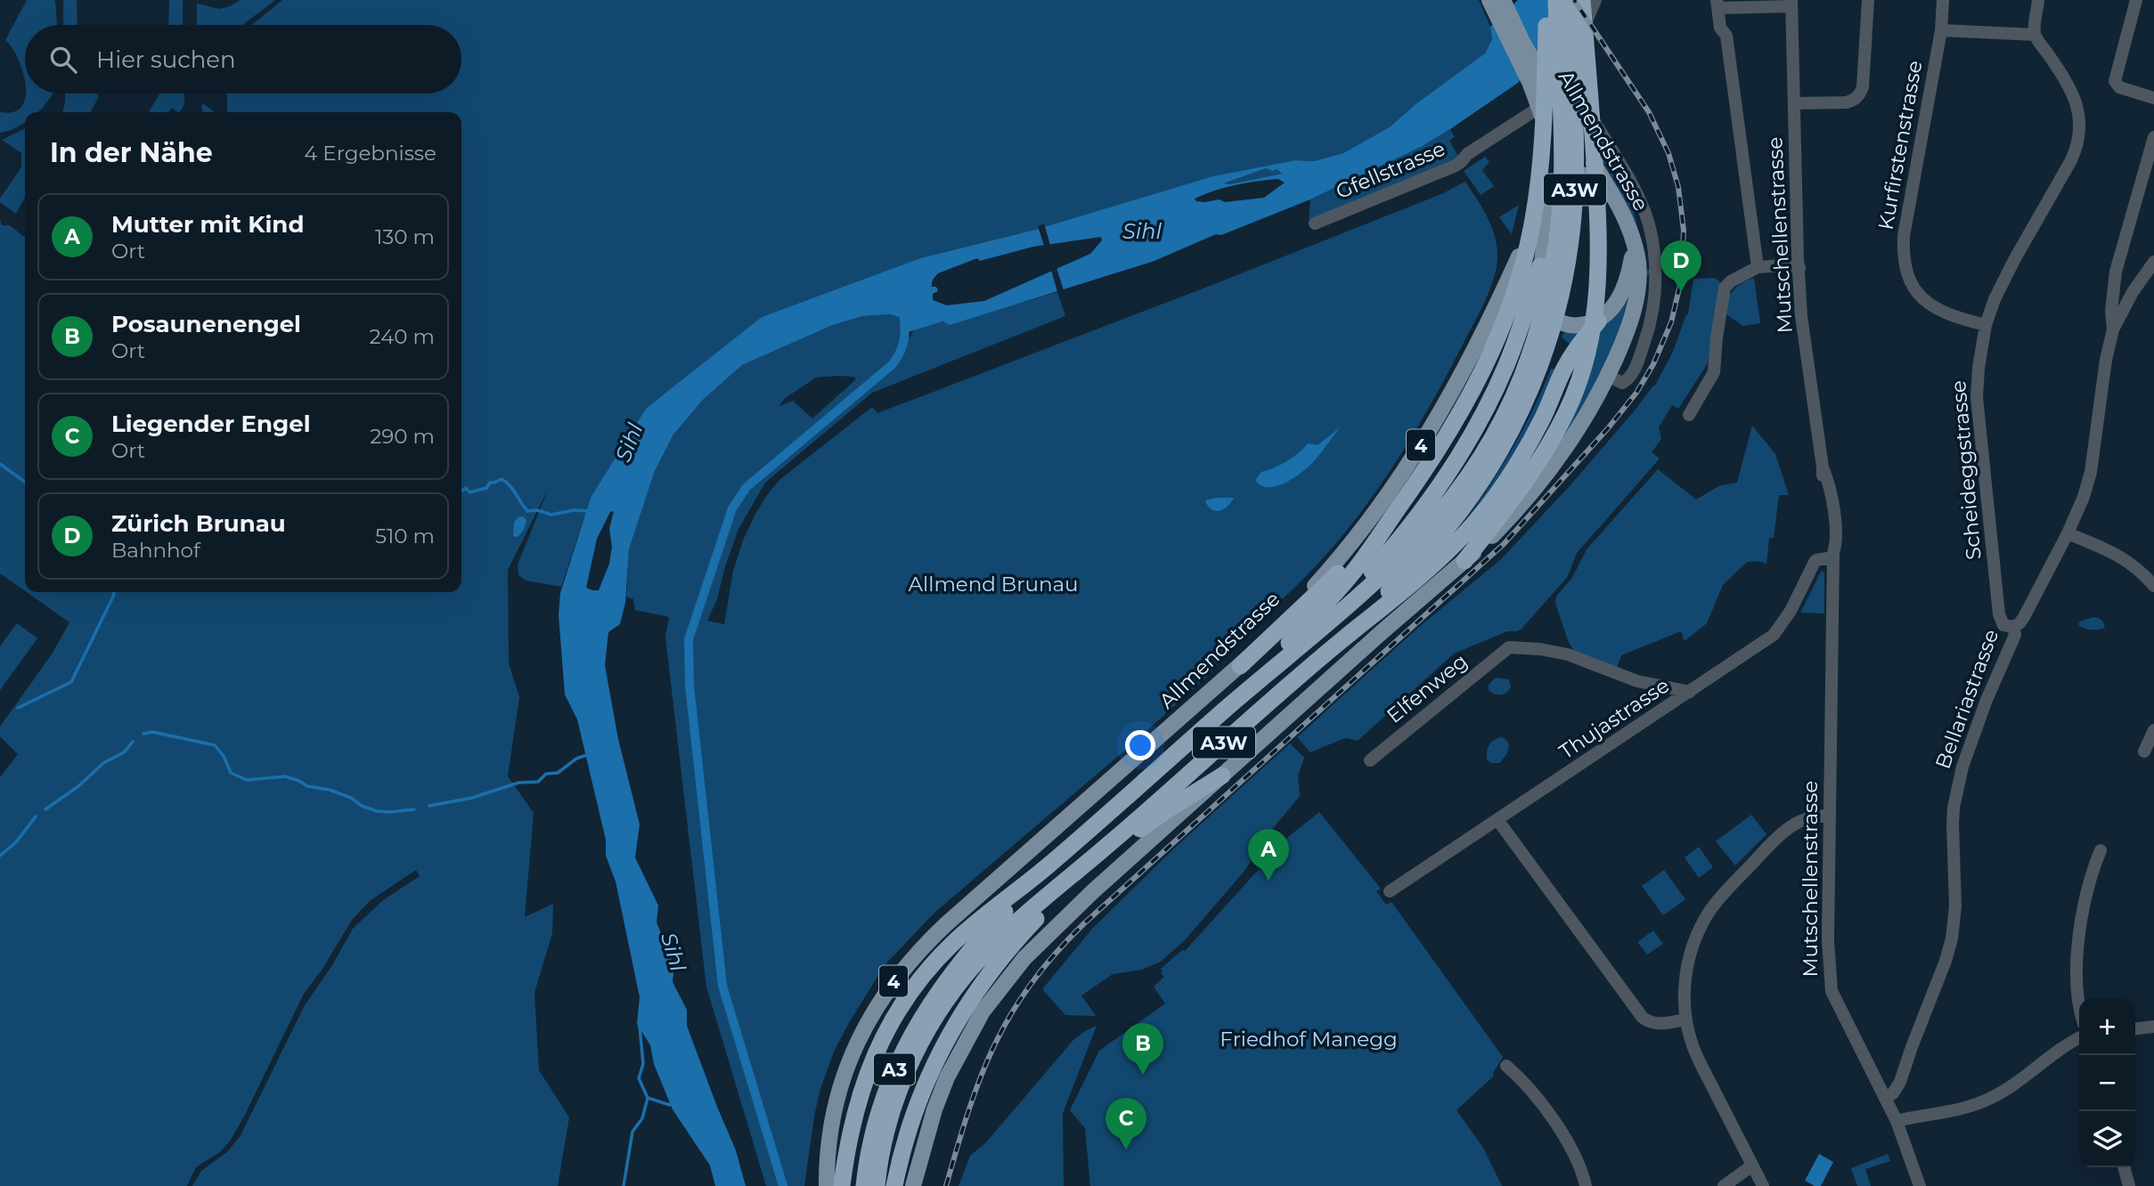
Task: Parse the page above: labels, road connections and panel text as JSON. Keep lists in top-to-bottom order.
{
  "streets": {
    "highway": ["A3W", "A3"],
    "main road": ["Allmendstrasse", "4"],
    "street": [
      "Kurfirstenstrasse",
      "Gfellstrasse",
      "Mutschellenstrasse",
      "Scheideggstrasse",
      "Elfenweg",
      "Bellariastrasse",
      "Thujastrasse"
    ]
  },
  "crossings": [
    ["Allmendstrasse", "Gfellstrasse"],
    ["Allmendstrasse", "4"],
    ["Kurfirstenstrasse", "Scheideggstrasse"],
    ["A3W", "A3"],
    ["Mutschellenstrasse", "Bellariastrasse"],
    ["Mutschellenstrasse", "Thujastrasse"],
    ["Scheideggstrasse", "Bellariastrasse"],
    ["Elfenweg", "Thujastrasse"]
  ],
  "water": ["Sihl"],
  "parks": ["Allmend Brunau", "Friedhof Manegg"],
  "page": {
    "search": "Hier suchen",
    "heading": ["In der Nähe", "4 Ergebnisse"],
    "list": [
      {
        "mark": "A",
        "name": "Mutter mit Kind",
        "note": "Ort",
        "value": "130 m"
      },
      {
        "mark": "B",
        "name": "Posaunenengel",
        "note": "Ort",
        "value": "240 m"
      },
      {
        "mark": "C",
        "name": "Liegender Engel",
        "note": "Ort",
        "value": "290 m"
      },
      {
        "mark": "D",
        "name": "Zürich Brunau",
        "note": "Bahnhof",
        "value": "510 m"
      }
    ],
    "pins": [
      "D",
      "A",
      "B",
      "C"
    ],
    "map_buttons": ["+", "−"]
  }
}
